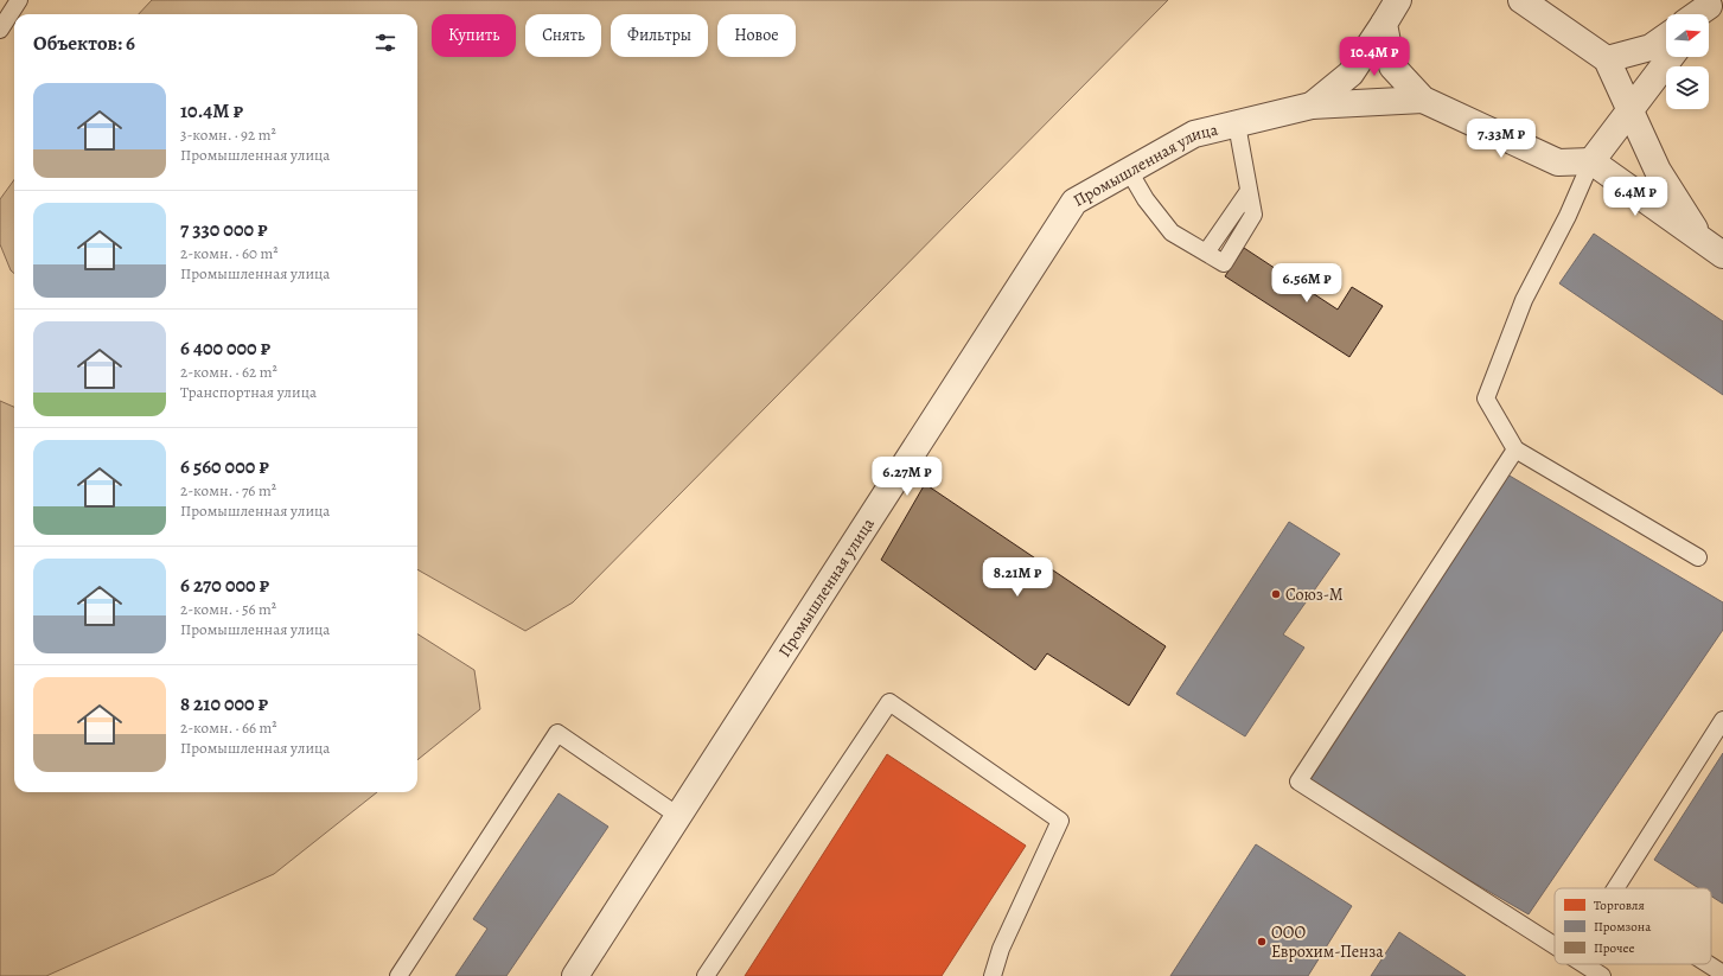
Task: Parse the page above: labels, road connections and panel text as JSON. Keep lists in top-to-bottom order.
{
  "streets": {
    "street": ["Промышленная улица"]
  },
  "places": ["Союз-М", "ООО Еврохим-Пенза"],
  "legend": ["Торговля", "Промзона", "Прочее"],
  "north": "right",
  "page": {
    "chip": [
      "Купить",
      "Снять",
      "Фильтры",
      "Новое"
    ],
    "heading": "Объектов: 6",
    "price": [
      "10.4M ₽",
      "7.33M ₽",
      "6.4M ₽",
      "6.56M ₽",
      "6.27M ₽",
      "8.21M ₽"
    ],
    "list": [
      {
        "name": "10.4M ₽",
        "note": "3-комн. · 92 m² · Промышленная улица"
      },
      {
        "name": "7 330 000 ₽",
        "note": "2-комн. · 60 m² · Промышленная улица"
      },
      {
        "name": "6 400 000 ₽",
        "note": "2-комн. · 62 m² · Транспортная улица"
      },
      {
        "name": "6 560 000 ₽",
        "note": "2-комн. · 76 m² · Промышленная улица"
      },
      {
        "name": "6 270 000 ₽",
        "note": "2-комн. · 56 m² · Промышленная улица"
      },
      {
        "name": "8 210 000 ₽",
        "note": "2-комн. · 66 m² · Промышленная улица"
      }
    ]
  }
}
